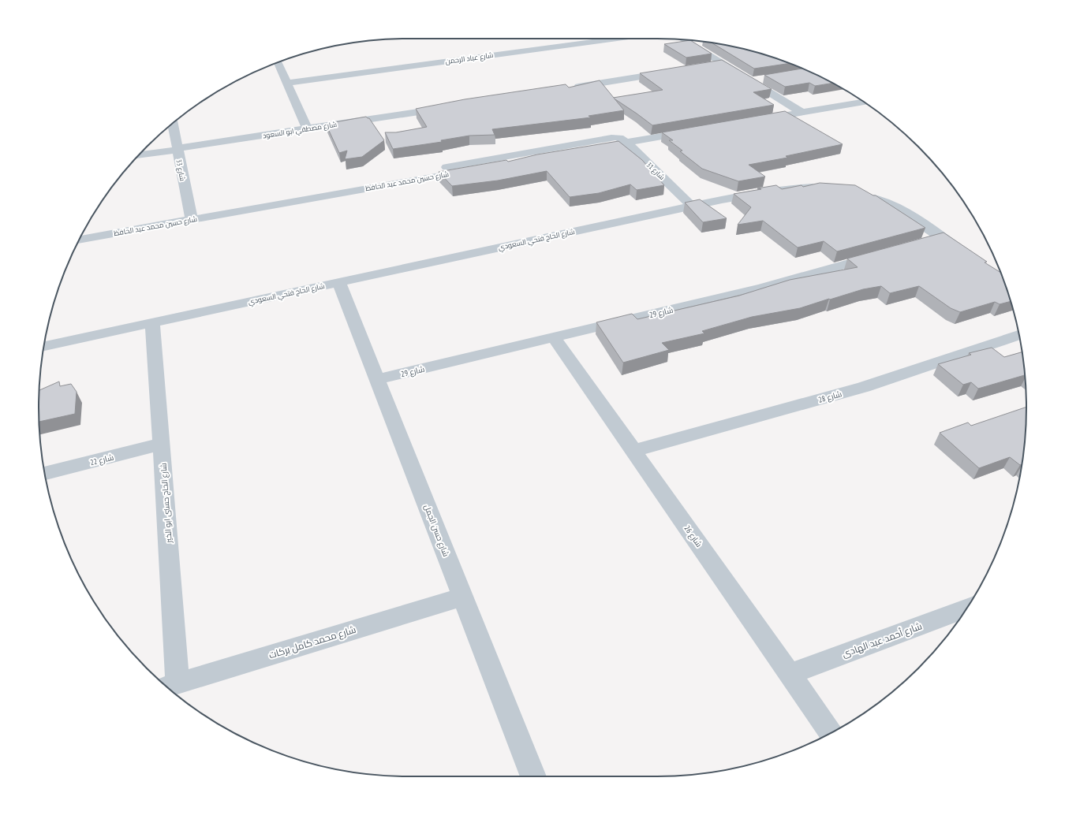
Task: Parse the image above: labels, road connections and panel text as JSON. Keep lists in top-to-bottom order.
{
  "streets": {
    "street": [
      "شارع عباد الرحمن",
      "شارع مصطفي ابو السعود",
      "شارع 33",
      "شارع 31",
      "شارع حسين محمد عبد الحافظ",
      "شارع الحاج فتحي السعودي",
      "شارع 29",
      "شارع 28",
      "شارع 22",
      "شارع الحاج حسنى ابو الخير",
      "شارع حسن الجمل",
      "شارع 26",
      "شارع أحمد عبد الهادى",
      "شارع محمد كامل بركات"
    ]
  },
  "crossings": [
    ["شارع مصطفي ابو السعود", "شارع 33"],
    ["شارع 33", "شارع حسين محمد عبد الحافظ"],
    ["شارع 31", "شارع حسين محمد عبد الحافظ"],
    ["شارع 31", "شارع الحاج فتحي السعودي"],
    ["شارع الحاج فتحي السعودي", "شارع الحاج حسنى ابو الخير"],
    ["شارع الحاج فتحي السعودي", "شارع حسن الجمل"],
    ["شارع 29", "شارع حسن الجمل"],
    ["شارع 29", "شارع 26"],
    ["شارع 28", "شارع 26"],
    ["شارع 22", "شارع الحاج حسنى ابو الخير"],
    ["شارع الحاج حسنى ابو الخير", "شارع محمد كامل بركات"],
    ["شارع حسن الجمل", "شارع محمد كامل بركات"],
    ["شارع 26", "شارع أحمد عبد الهادى"]
  ]
}
